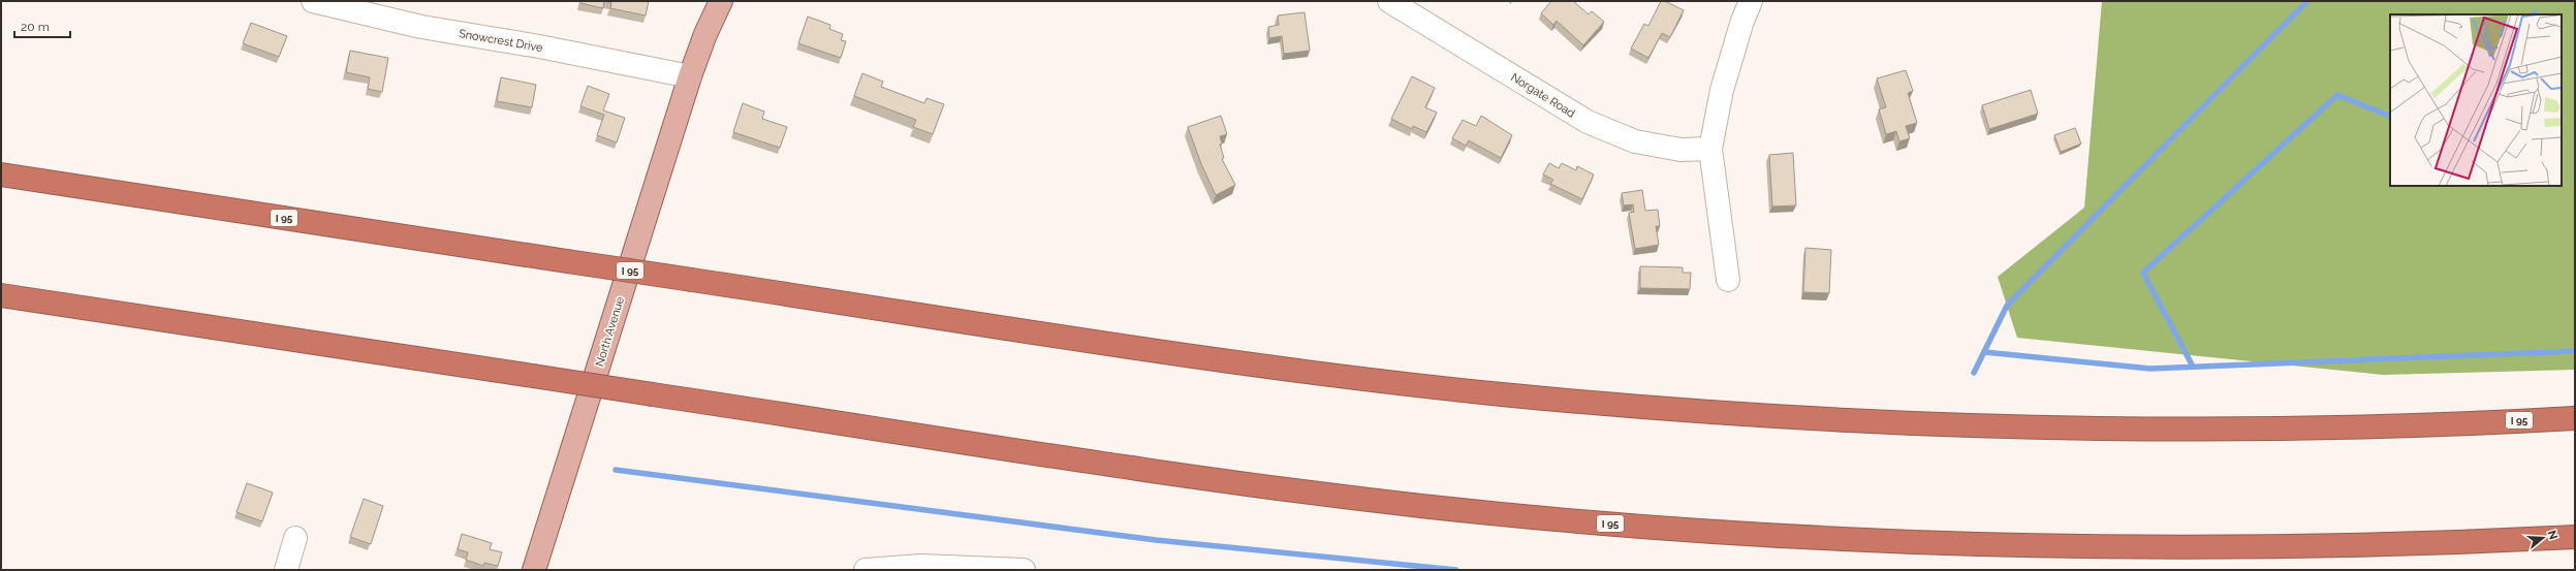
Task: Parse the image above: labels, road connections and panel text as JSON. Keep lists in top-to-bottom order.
{
  "streets": {
    "highway": ["I 95"],
    "main road": ["North Avenue"],
    "street": ["Snowcrest Drive", "Norgate Road"]
  },
  "crossings": [
    ["Snowcrest Drive", "North Avenue"]
  ],
  "scale_bar": "20 m",
  "north": "right"
}
